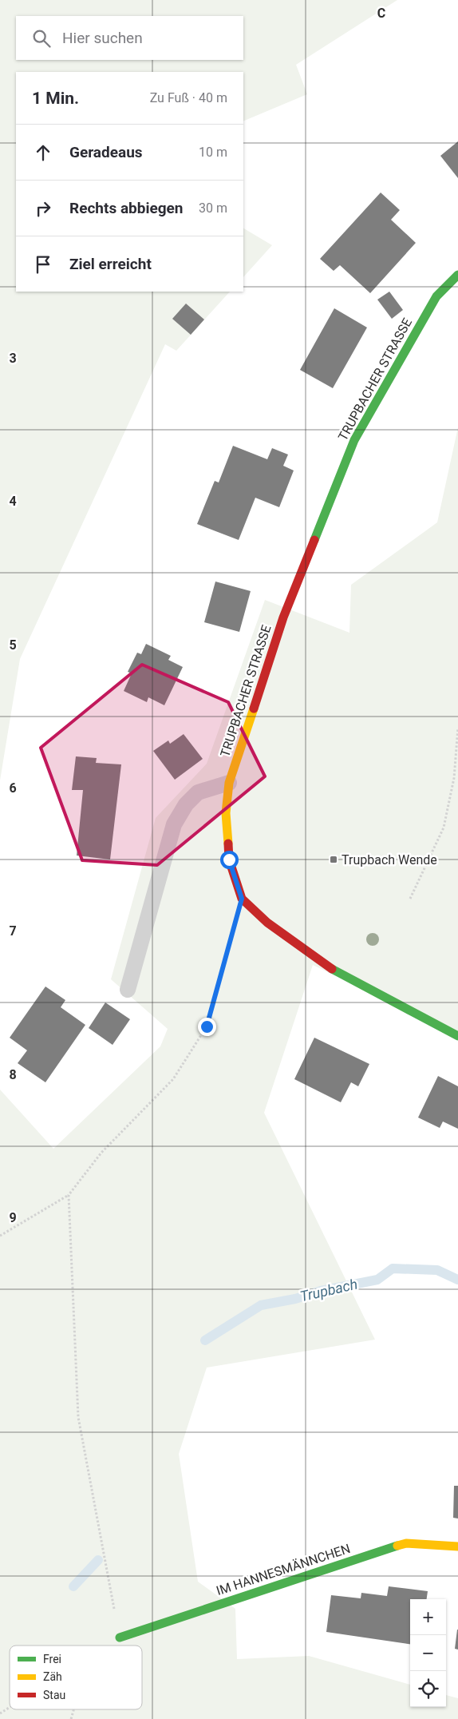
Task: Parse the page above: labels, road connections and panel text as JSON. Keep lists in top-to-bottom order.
{
  "streets": {
    "street": ["TRUPBACHER STRASSE", "IM HANNESMÄNNCHEN"]
  },
  "water": ["Trupbach"],
  "places": {
    "transit": ["Trupbach Wende"]
  },
  "legend": ["Frei", "Zäh", "Stau"],
  "page": {
    "search": "Hier suchen",
    "heading": ["1 Min.", "Zu Fuß · 40 m"],
    "list": [
      ["Geradeaus", "10 m"],
      ["Rechts abbiegen", "30 m"],
      "Ziel erreicht"
    ],
    "map_buttons": ["+", "−"]
  },
  "grid": {
    "columns": ["C"],
    "rows": [
      "3",
      "4",
      "5",
      "6",
      "7",
      "8",
      "9"
    ]
  }
}
